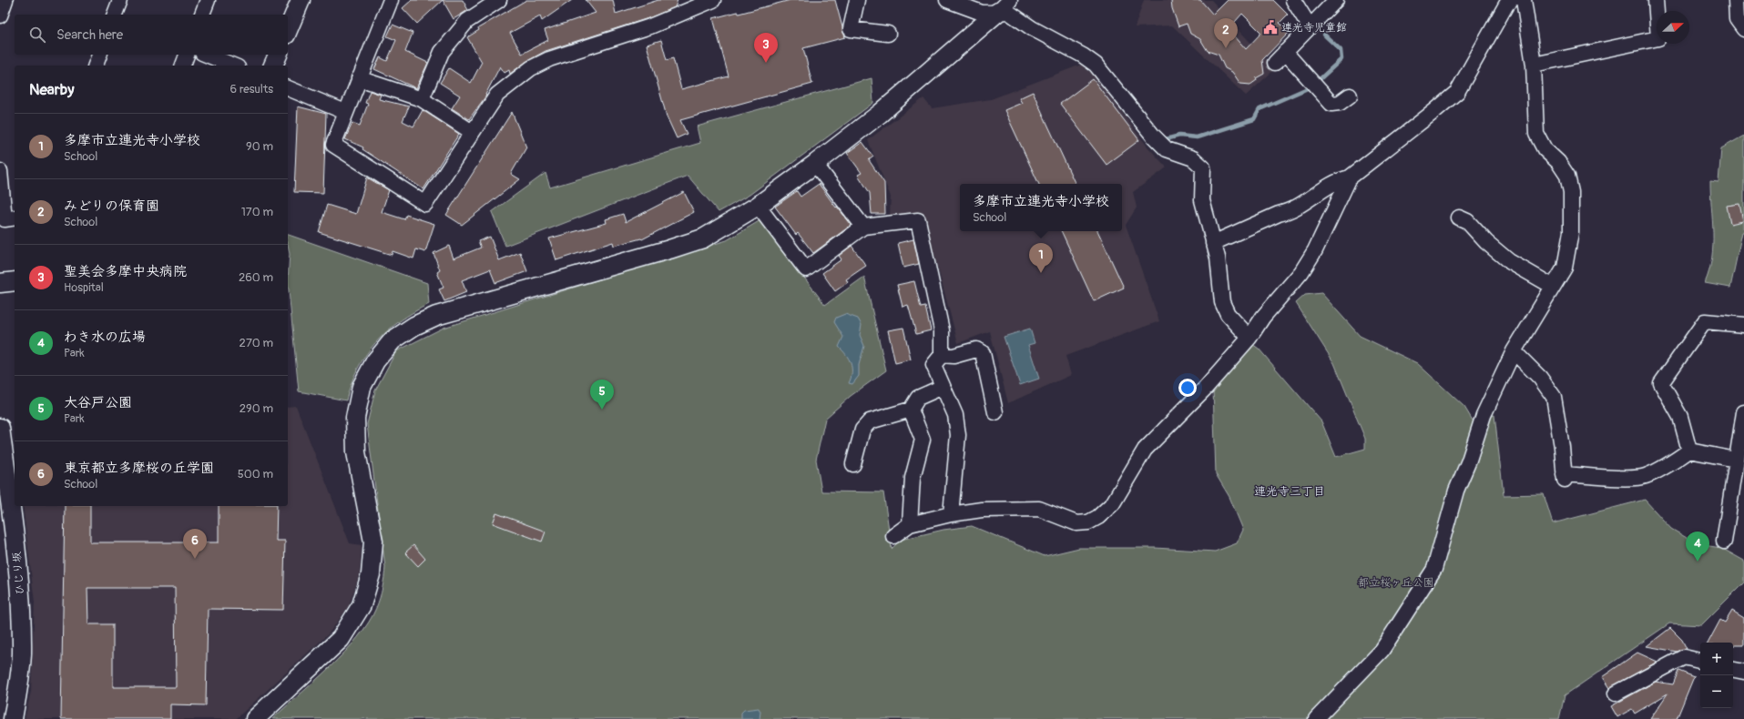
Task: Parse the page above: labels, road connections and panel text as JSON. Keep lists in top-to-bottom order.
{
  "streets": {
    "street": ["ひじり坂"]
  },
  "districts": ["連光寺三丁目"],
  "parks": ["都立桜ヶ丘公園"],
  "places": {
    "public building": ["連光寺児童館"]
  },
  "north": "right",
  "page": {
    "search": "Search here",
    "pins": [
      "2",
      "3",
      "1",
      "5",
      "6",
      "4"
    ],
    "heading": ["Nearby", "6 results"],
    "list": [
      {
        "mark": "1",
        "name": "多摩市立連光寺小学校",
        "note": "School",
        "value": "90 m"
      },
      {
        "mark": "2",
        "name": "みどりの保育園",
        "note": "School",
        "value": "170 m"
      },
      {
        "mark": "3",
        "name": "聖美会多摩中央病院",
        "note": "Hospital",
        "value": "260 m"
      },
      {
        "mark": "4",
        "name": "わき水の広場",
        "note": "Park",
        "value": "270 m"
      },
      {
        "mark": "5",
        "name": "大谷戸公園",
        "note": "Park",
        "value": "290 m"
      },
      {
        "mark": "6",
        "name": "東京都立多摩桜の丘学園",
        "note": "School",
        "value": "500 m"
      }
    ],
    "popup": ["多摩市立連光寺小学校", "School"],
    "map_buttons": ["+", "−"]
  }
}
